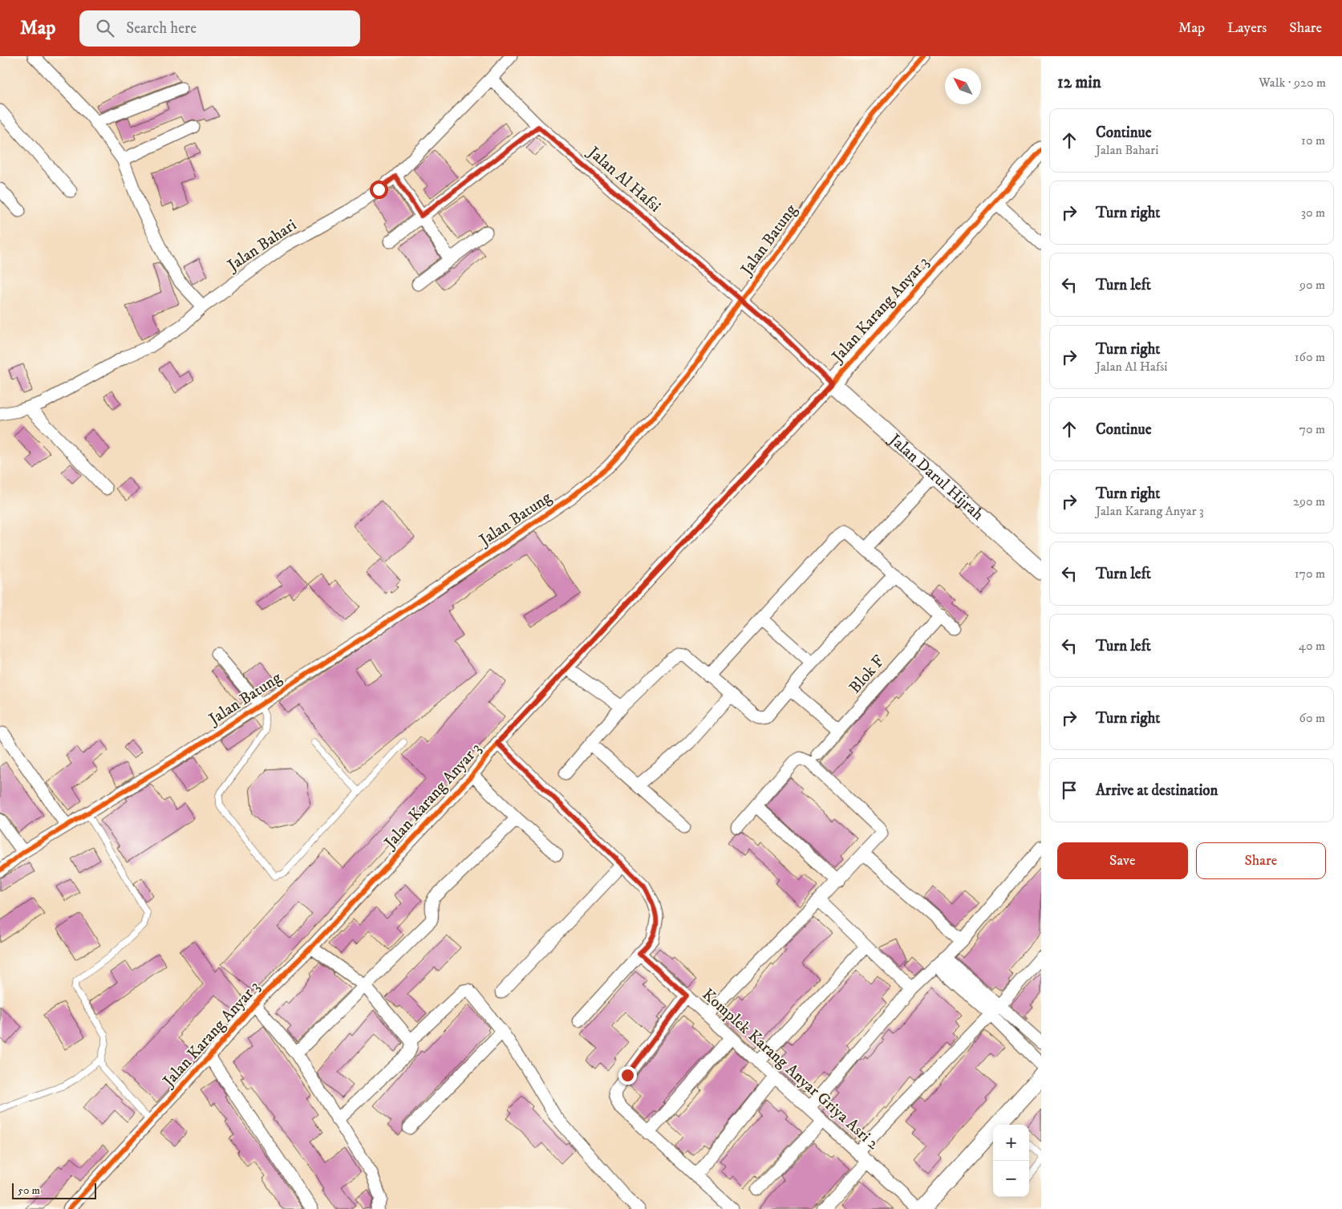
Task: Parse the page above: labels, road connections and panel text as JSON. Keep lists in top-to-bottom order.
{
  "streets": {
    "street": [
      "Jalan Al Hafsi",
      "Jalan Batung",
      "Jalan Bahari",
      "Jalan Karang Anyar 3",
      "Jalan Darul Hijrah",
      "Blok F",
      "Komplek Karang Anyar Griya Asri 2"
    ]
  },
  "crossings": [
    ["Jalan Al Hafsi", "Jalan Batung"],
    ["Jalan Al Hafsi", "Jalan Bahari"],
    ["Jalan Al Hafsi", "Jalan Karang Anyar 3"],
    ["Jalan Al Hafsi", "Jalan Darul Hijrah"],
    ["Jalan Karang Anyar 3", "Jalan Darul Hijrah"]
  ],
  "scale_bar": "50 m",
  "north": "top left",
  "page": {
    "header": "Map",
    "search": "Search here",
    "nav": ["Map", "Layers", "Share"],
    "heading": ["12 min", "Walk · 920 m"],
    "list": [
      ["Continue", "Jalan Bahari", "10 m"],
      ["Turn right", "30 m"],
      ["Turn left", "90 m"],
      ["Turn right", "Jalan Al Hafsi", "160 m"],
      ["Continue", "70 m"],
      ["Turn right", "Jalan Karang Anyar 3", "290 m"],
      ["Turn left", "170 m"],
      ["Turn left", "40 m"],
      ["Turn right", "60 m"],
      "Arrive at destination"
    ],
    "buttons": ["Save", "Share"],
    "map_buttons": ["+", "−"],
    "scale": "50 m"
  }
}
